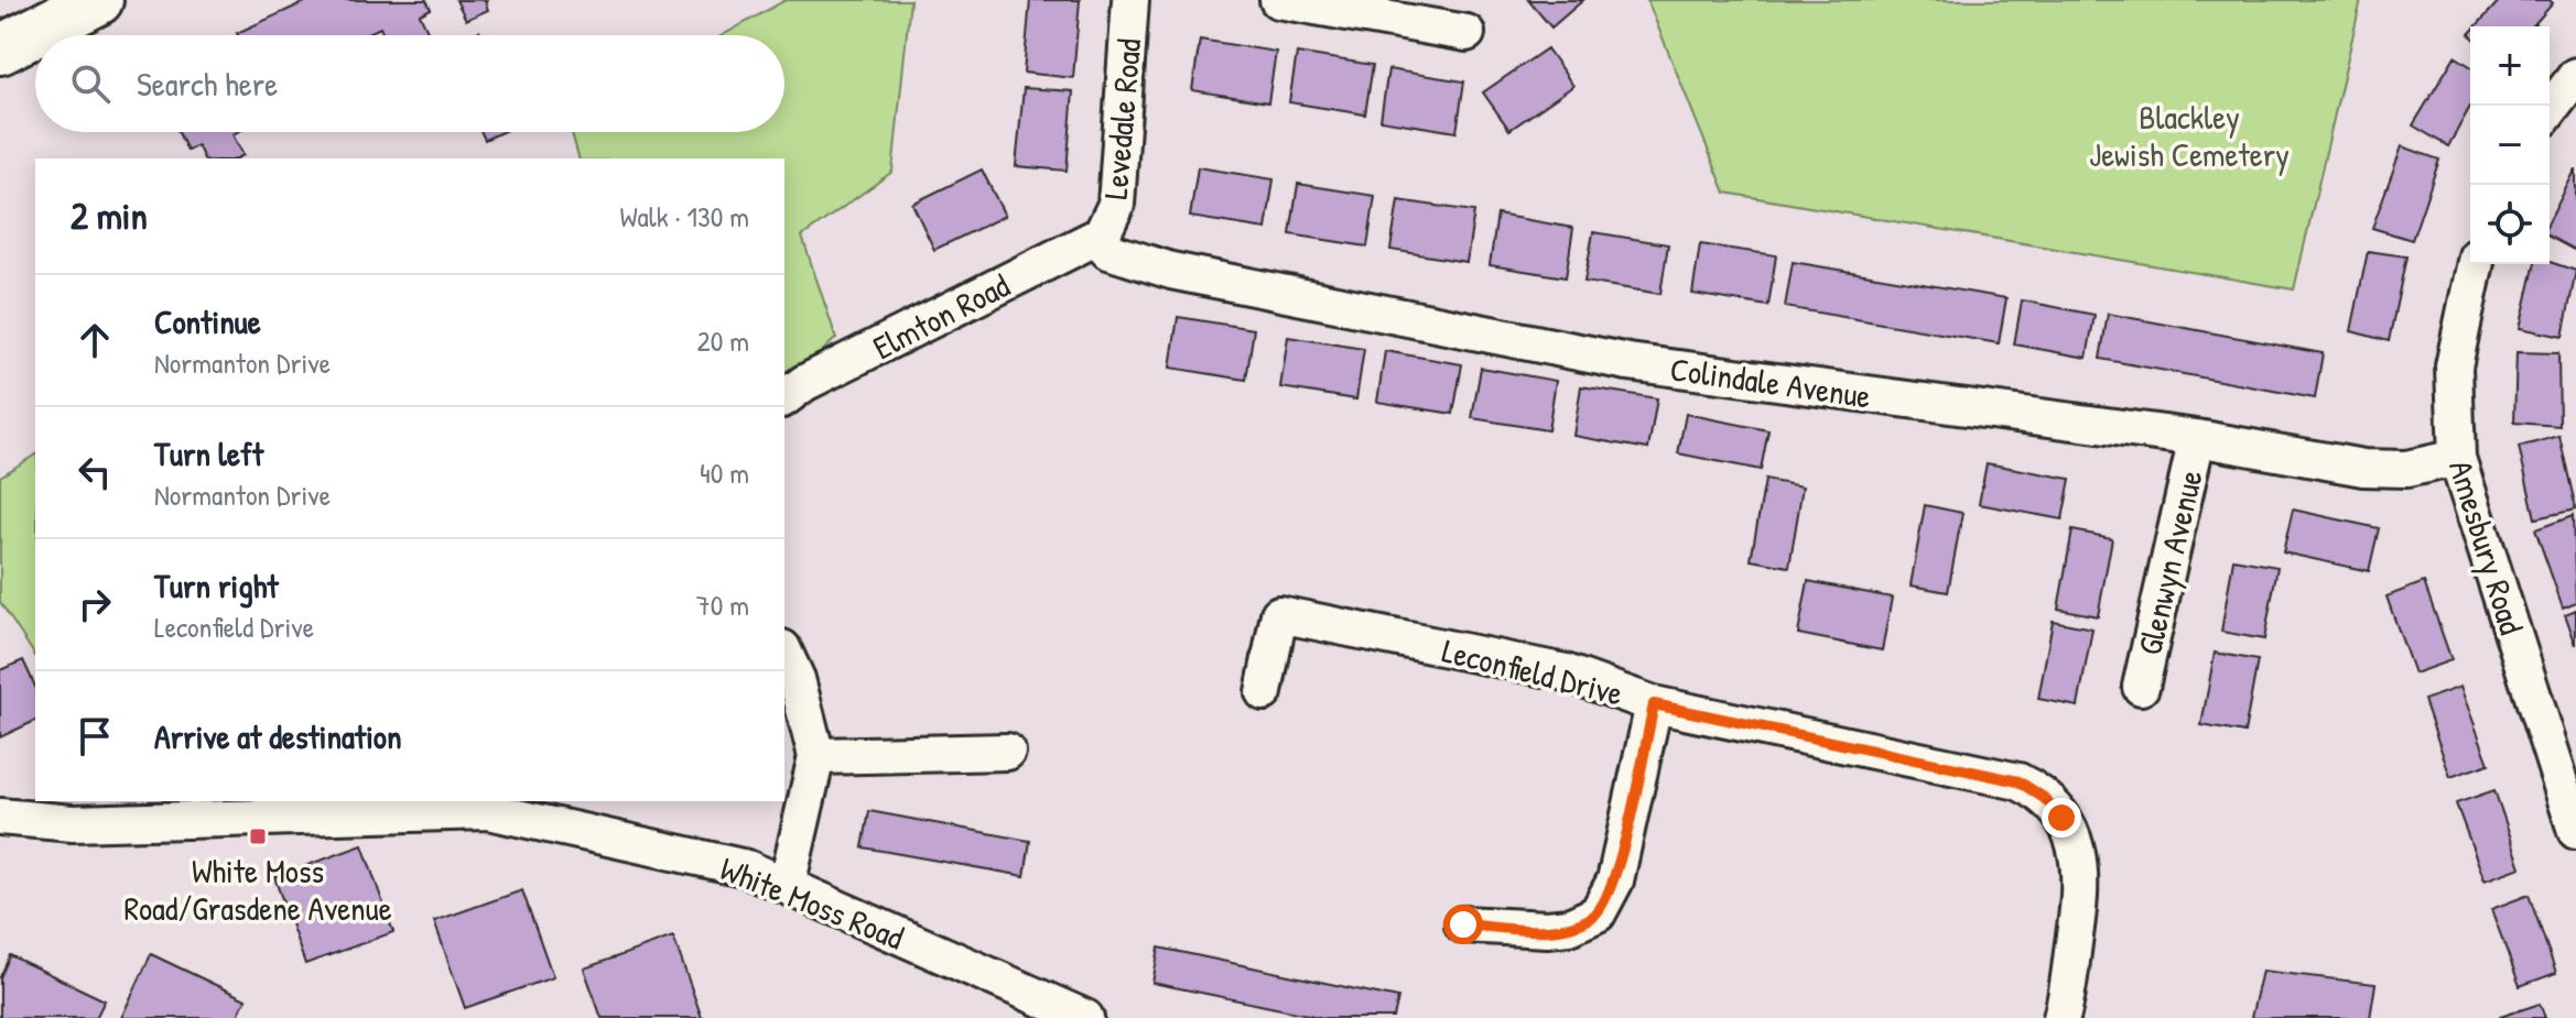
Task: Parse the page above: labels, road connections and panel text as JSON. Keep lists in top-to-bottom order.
{
  "streets": {
    "street": [
      "Levedale Road",
      "Elmton Road",
      "Colindale Avenue",
      "Amesbury Road",
      "Glenwyn Avenue",
      "Leconfield Drive",
      "White Moss Road"
    ]
  },
  "crossings": [
    ["Levedale Road", "Elmton Road"],
    ["Levedale Road", "Colindale Avenue"],
    ["Elmton Road", "Colindale Avenue"],
    ["Colindale Avenue", "Amesbury Road"],
    ["Colindale Avenue", "Glenwyn Avenue"]
  ],
  "parks": ["Blackley Jewish Cemetery"],
  "places": {
    "transit": ["White Moss Road/Grasdene Avenue"]
  },
  "page": {
    "map_buttons": ["+", "−"],
    "search": "Search here",
    "heading": ["2 min", "Walk · 130 m"],
    "list": [
      ["Continue", "Normanton Drive", "20 m"],
      ["Turn left", "Normanton Drive", "40 m"],
      ["Turn right", "Leconfield Drive", "70 m"],
      "Arrive at destination"
    ]
  }
}
